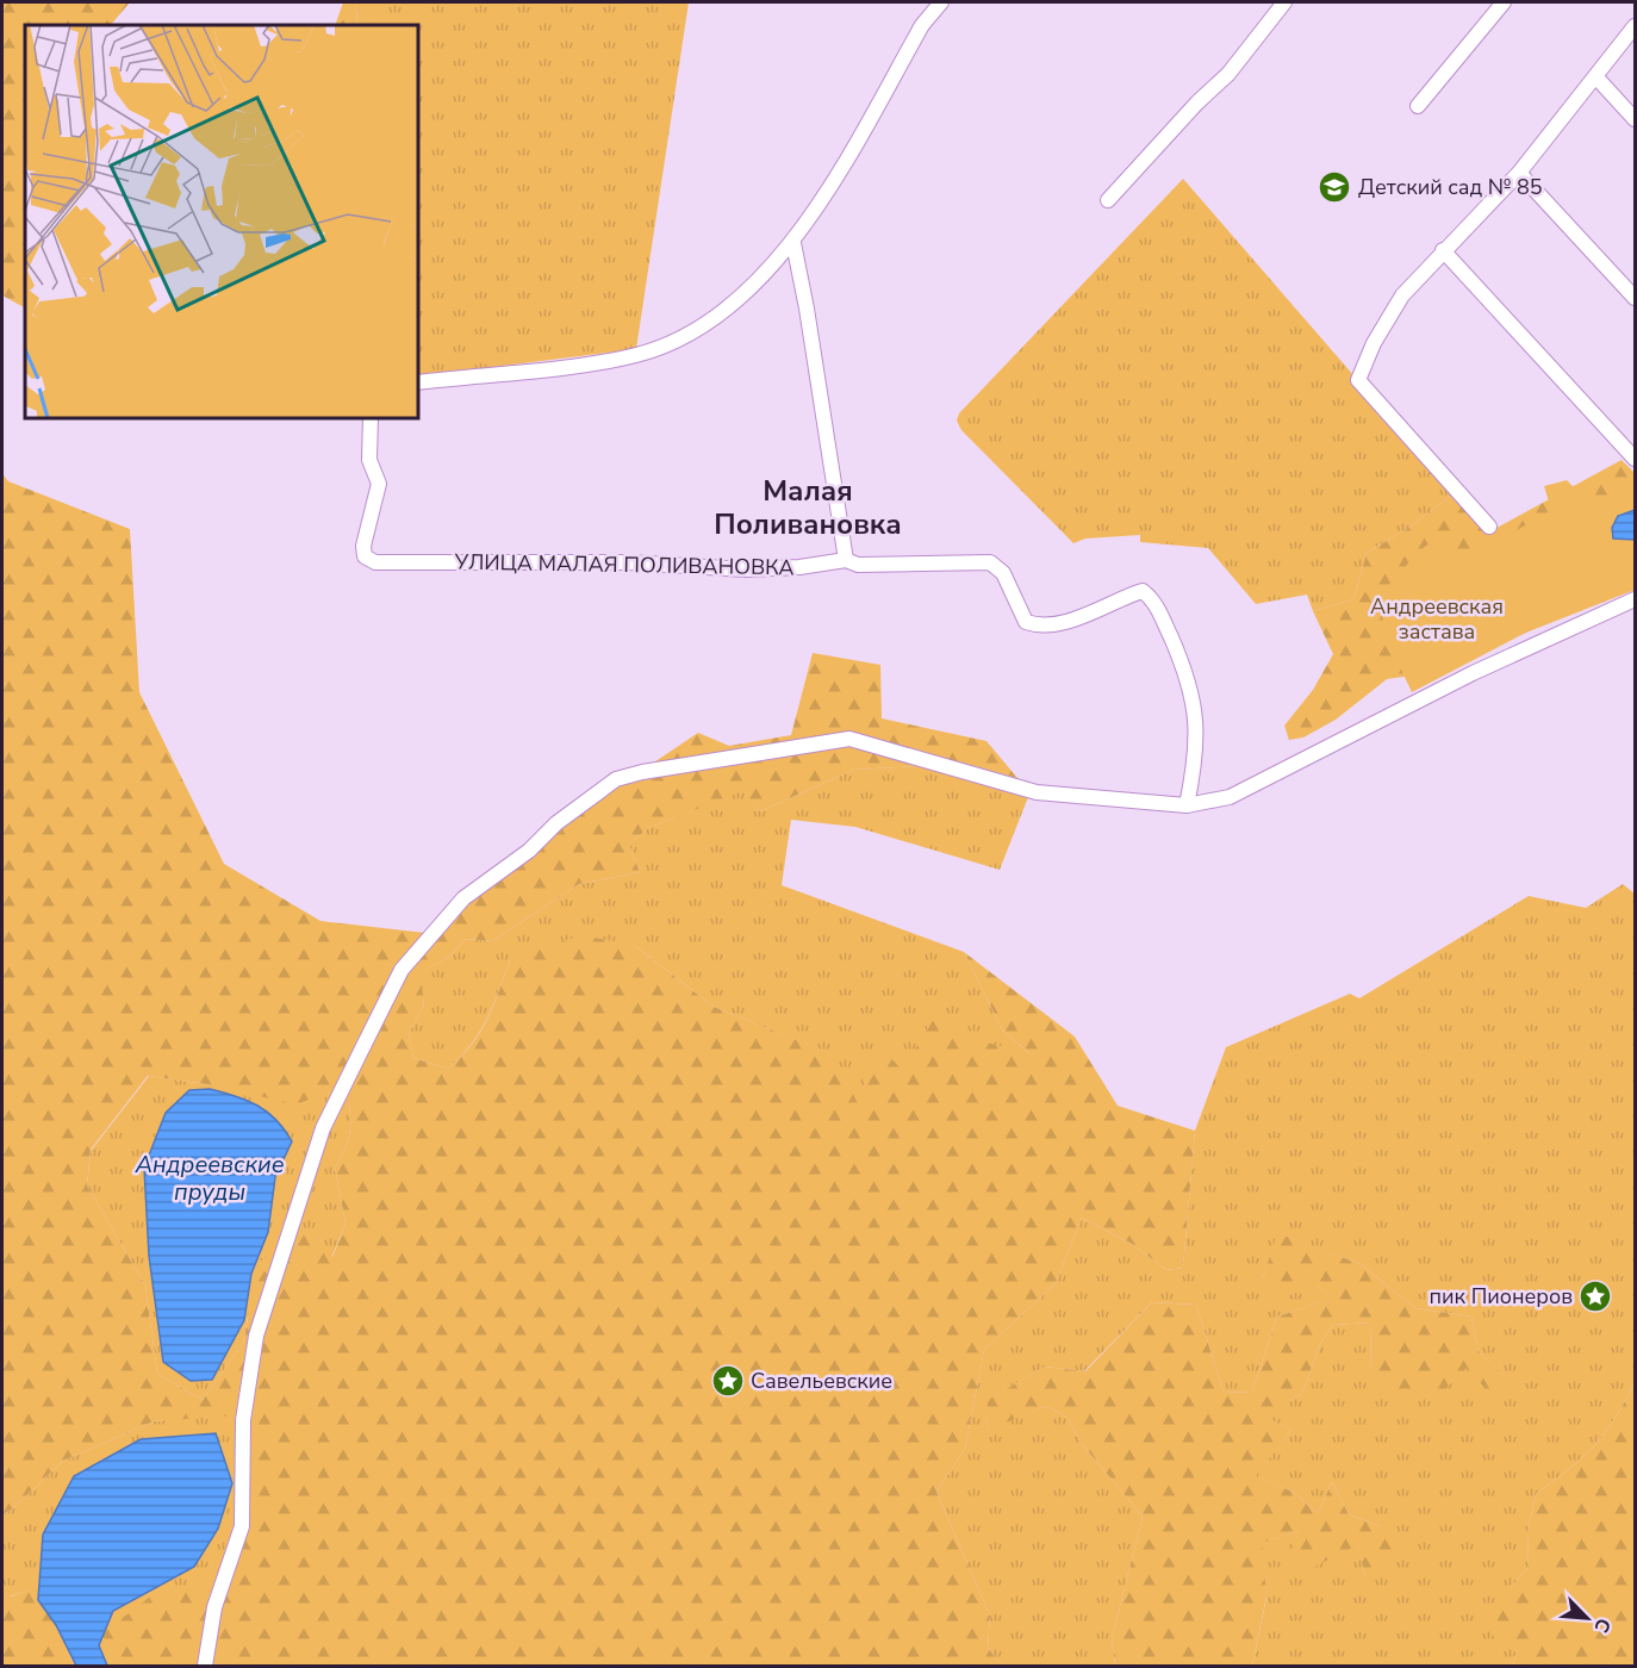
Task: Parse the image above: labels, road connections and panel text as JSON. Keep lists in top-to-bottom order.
{
  "streets": {
    "street": ["УЛИЦА МАЛАЯ ПОЛИВАНОВКА"]
  },
  "districts": ["Малая Поливановка"],
  "water": ["Андреевские пруды"],
  "parks": ["Андреевская застава"],
  "places": {
    "school or university": ["Детский сад № 85"],
    "place": ["пик Пионеров", "Савельевские"]
  },
  "north": "bottom right"
}
